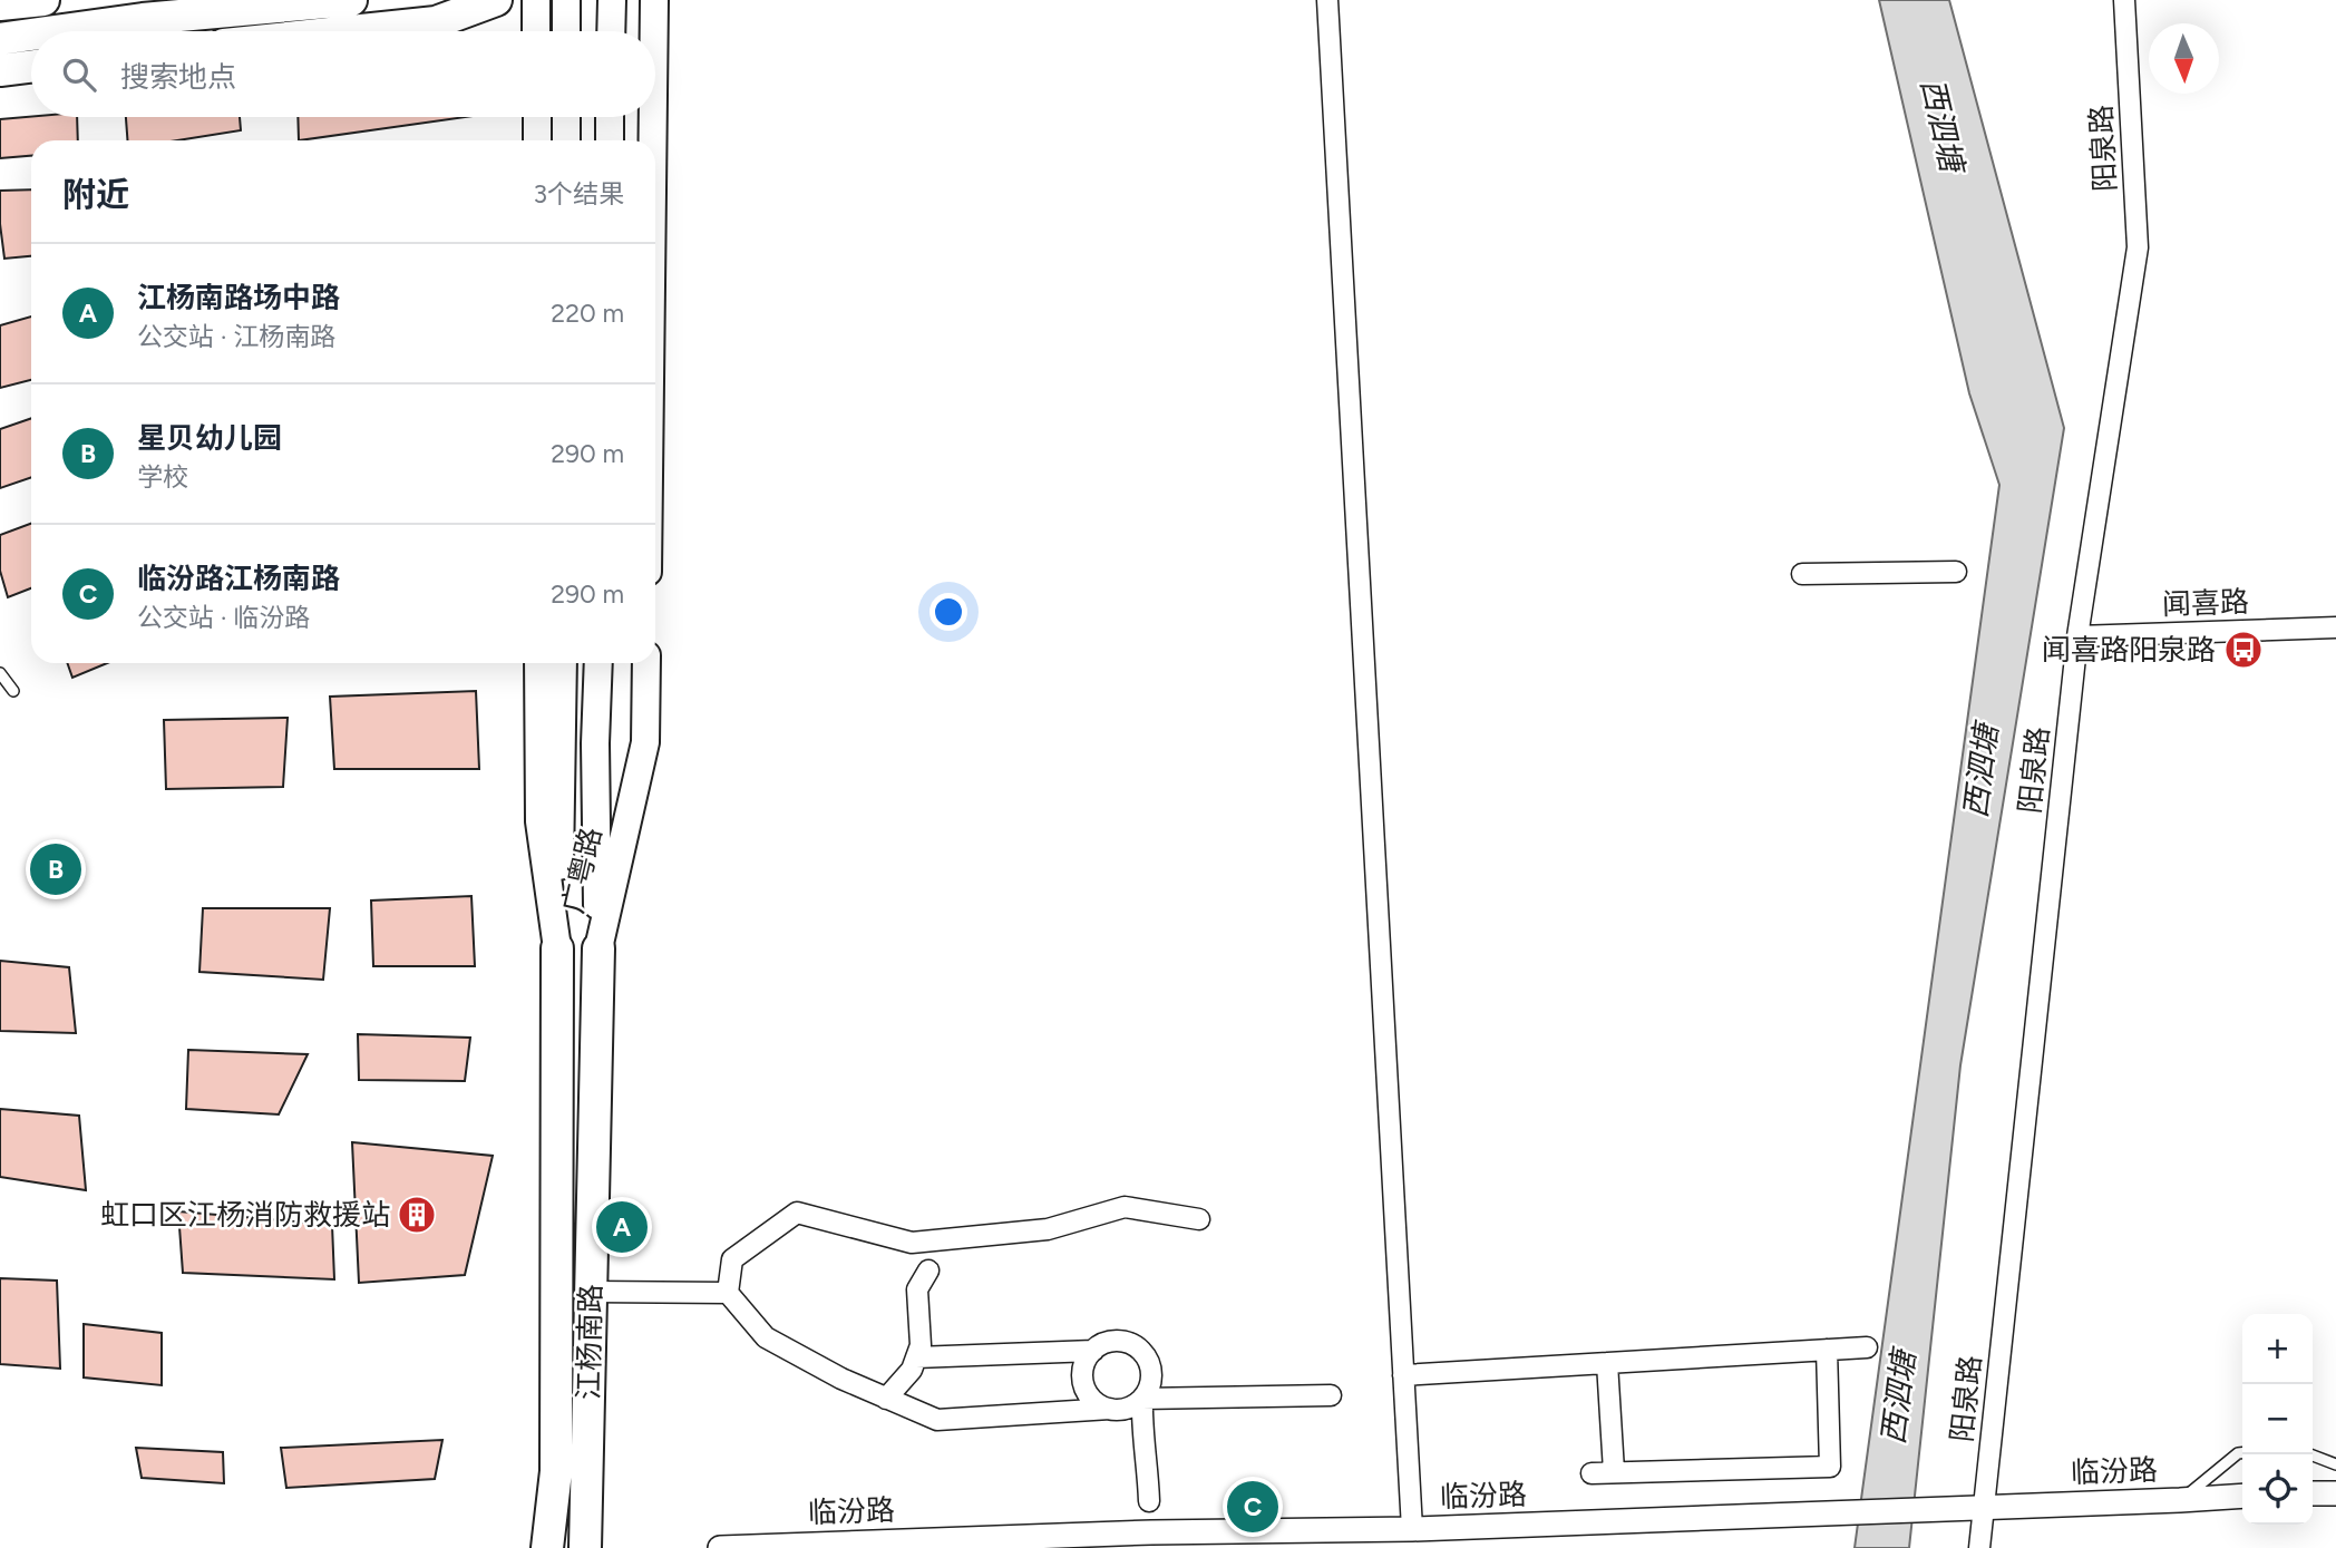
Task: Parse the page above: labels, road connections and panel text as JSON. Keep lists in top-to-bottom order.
{
  "streets": {
    "main road": ["广粤路", "江杨南路"],
    "street": ["阳泉路", "闻喜路", "临汾路"]
  },
  "crossings": [
    ["阳泉路", "闻喜路"],
    ["阳泉路", "临汾路"],
    ["广粤路", "江杨南路"]
  ],
  "water": ["西泗塘"],
  "places": {
    "bus stop": ["闻喜路阳泉路"],
    "building": ["虹口区江杨消防救援站"]
  },
  "north": "bottom",
  "page": {
    "search": "搜索地点",
    "heading": ["附近", "3个结果"],
    "list": [
      {
        "mark": "A",
        "name": "江杨南路场中路",
        "note": "公交站 · 江杨南路",
        "value": "220 m"
      },
      {
        "mark": "B",
        "name": "星贝幼儿园",
        "note": "学校",
        "value": "290 m"
      },
      {
        "mark": "C",
        "name": "临汾路江杨南路",
        "note": "公交站 · 临汾路",
        "value": "290 m"
      }
    ],
    "pins": ["B", "A", "C"],
    "map_buttons": ["+", "−"]
  }
}
